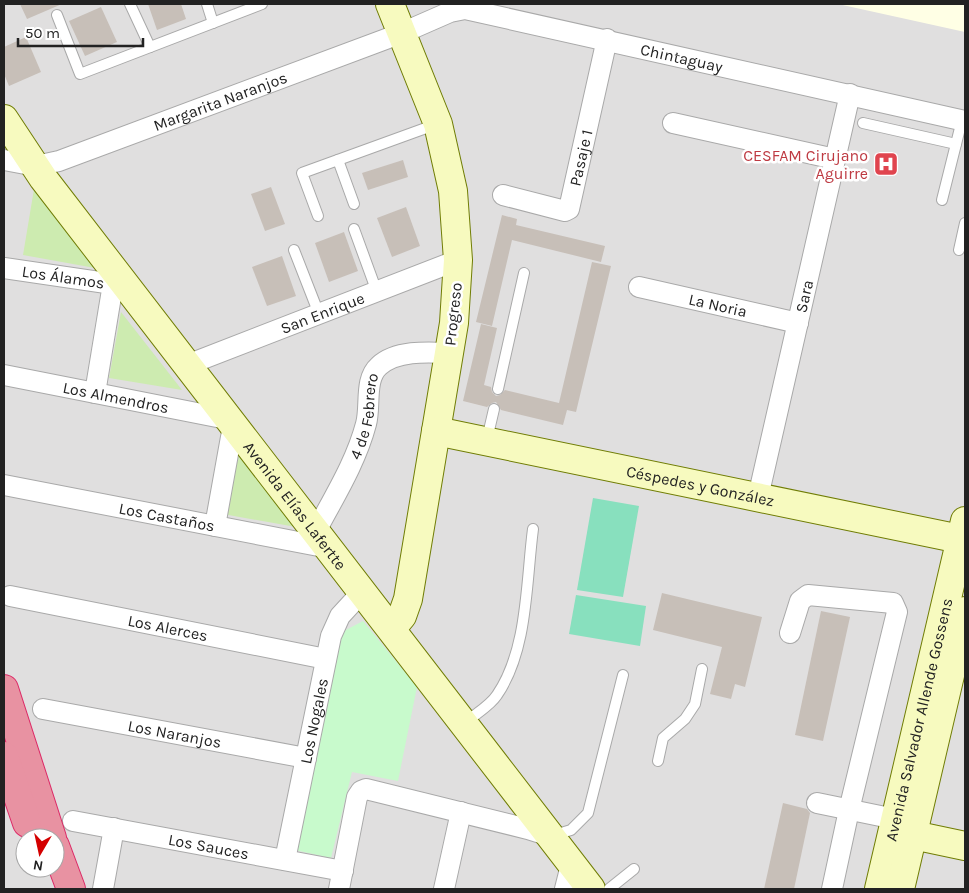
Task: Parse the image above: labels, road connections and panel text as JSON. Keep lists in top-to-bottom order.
{
  "streets": {
    "street": [
      "Chintaguay",
      "Margarita Naranjos",
      "Pasaje 1",
      "Los Álamos",
      "Sara",
      "La Noria",
      "San Enrique",
      "Progreso",
      "Los Almendros",
      "4 de Febrero",
      "Céspedes y González",
      "Avenida Elías Lafertte",
      "Los Castaños",
      "Los Alerces",
      "Avenida Salvador Allende Gossens",
      "Los Nogales",
      "Los Naranjos",
      "Los Sauces"
    ]
  },
  "crossings": [
    ["Chintaguay", "Margarita Naranjos"],
    ["Chintaguay", "Pasaje 1"],
    ["Chintaguay", "Sara"],
    ["Chintaguay", "Progreso"],
    ["Margarita Naranjos", "Progreso"],
    ["Margarita Naranjos", "Avenida Elías Lafertte"],
    ["Los Álamos", "Avenida Elías Lafertte"],
    ["Sara", "La Noria"],
    ["Sara", "Céspedes y González"],
    ["San Enrique", "Progreso"],
    ["San Enrique", "Avenida Elías Lafertte"],
    ["Progreso", "4 de Febrero"],
    ["Progreso", "Céspedes y González"],
    ["Progreso", "Avenida Elías Lafertte"],
    ["Los Almendros", "Avenida Elías Lafertte"],
    ["4 de Febrero", "Avenida Elías Lafertte"],
    ["4 de Febrero", "Los Castaños"],
    ["Céspedes y González", "Avenida Salvador Allende Gossens"],
    ["Avenida Elías Lafertte", "Los Castaños"],
    ["Avenida Elías Lafertte", "Los Nogales"],
    ["Los Alerces", "Los Nogales"],
    ["Los Nogales", "Los Naranjos"],
    ["Los Nogales", "Los Sauces"]
  ],
  "places": {
    "hospital": ["CESFAM Cirujano Aguirre"]
  },
  "scale_bar": "50 m",
  "north": "bottom"
}
